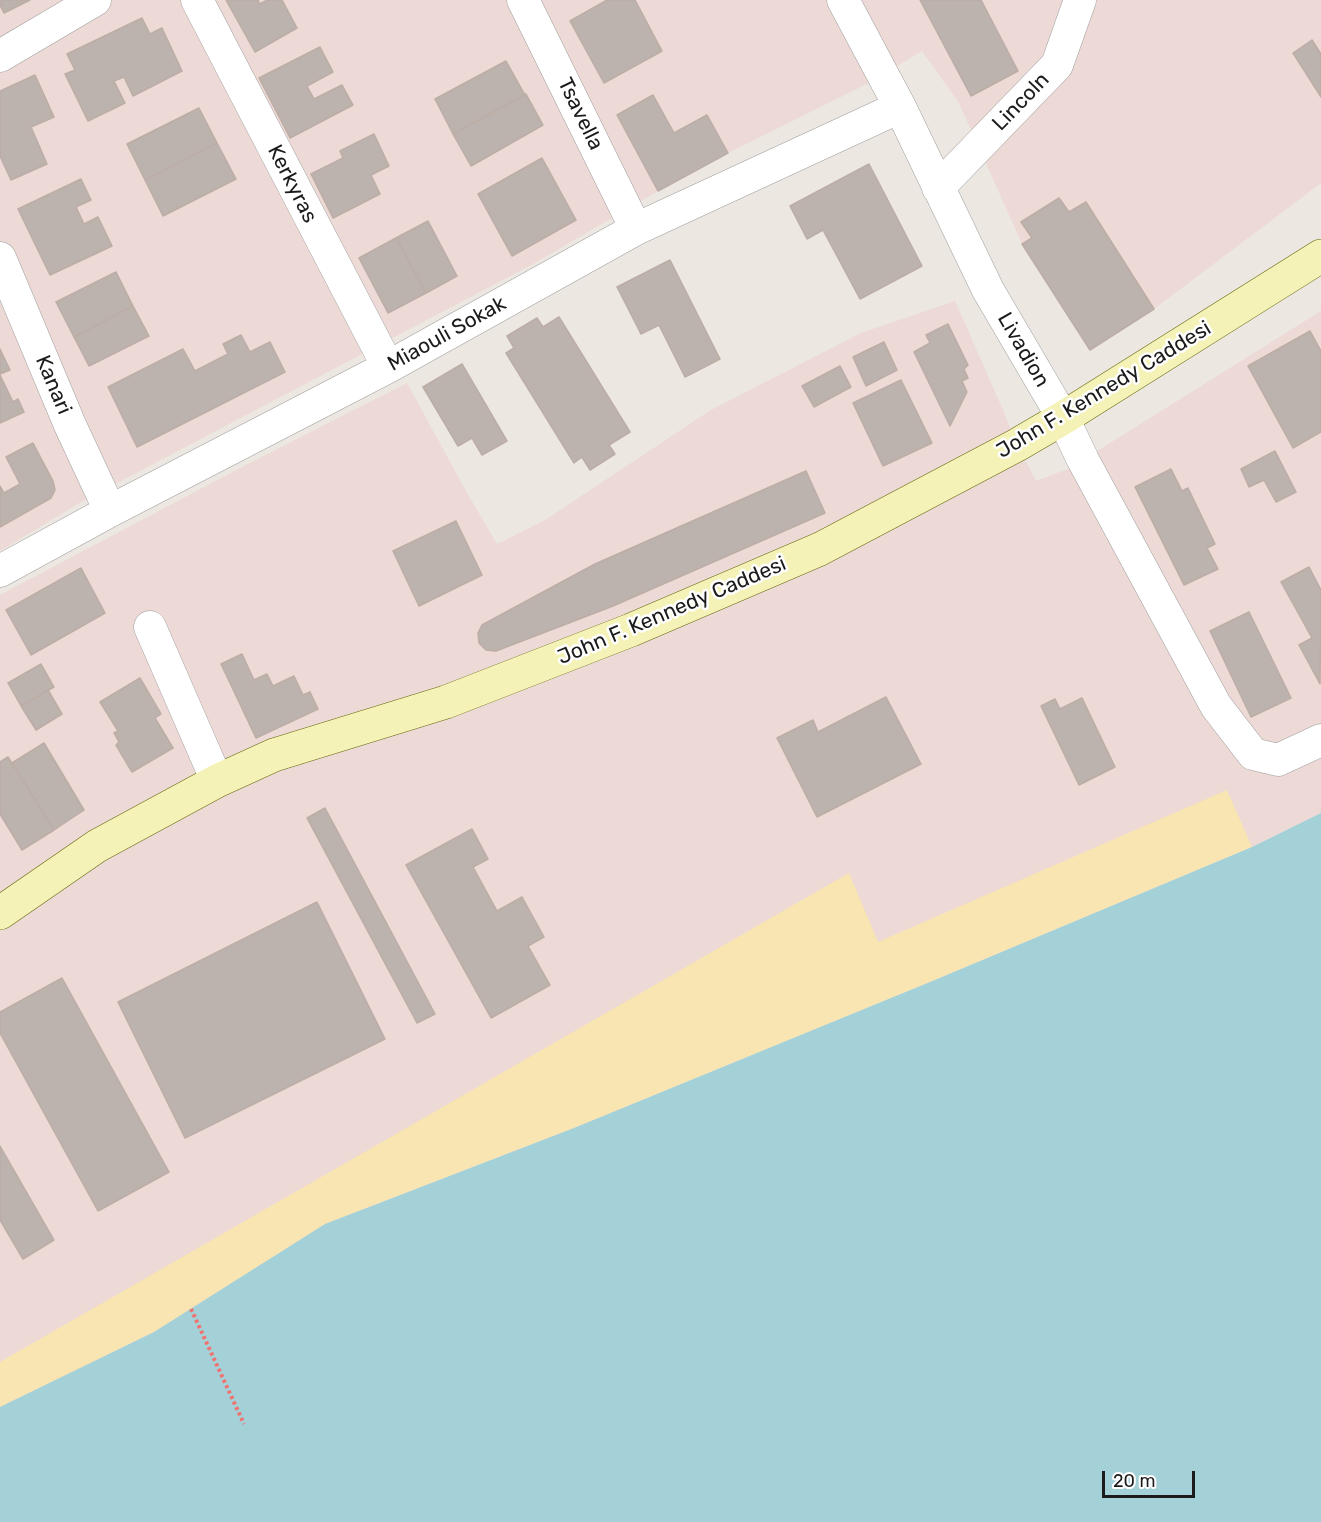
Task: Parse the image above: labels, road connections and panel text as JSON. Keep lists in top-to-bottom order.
{
  "streets": {
    "street": [
      "Lincoln",
      "Tsavella",
      "Kerkyras",
      "Miaouli Sokak",
      "Livadion",
      "Kanari",
      "John F. Kennedy Caddesi"
    ]
  },
  "crossings": [
    ["Lincoln", "Livadion"],
    ["Tsavella", "Miaouli Sokak"],
    ["Kerkyras", "Miaouli Sokak"],
    ["Miaouli Sokak", "Livadion"],
    ["Miaouli Sokak", "Kanari"],
    ["Livadion", "John F. Kennedy Caddesi"]
  ],
  "scale_bar": "20 m"
}
